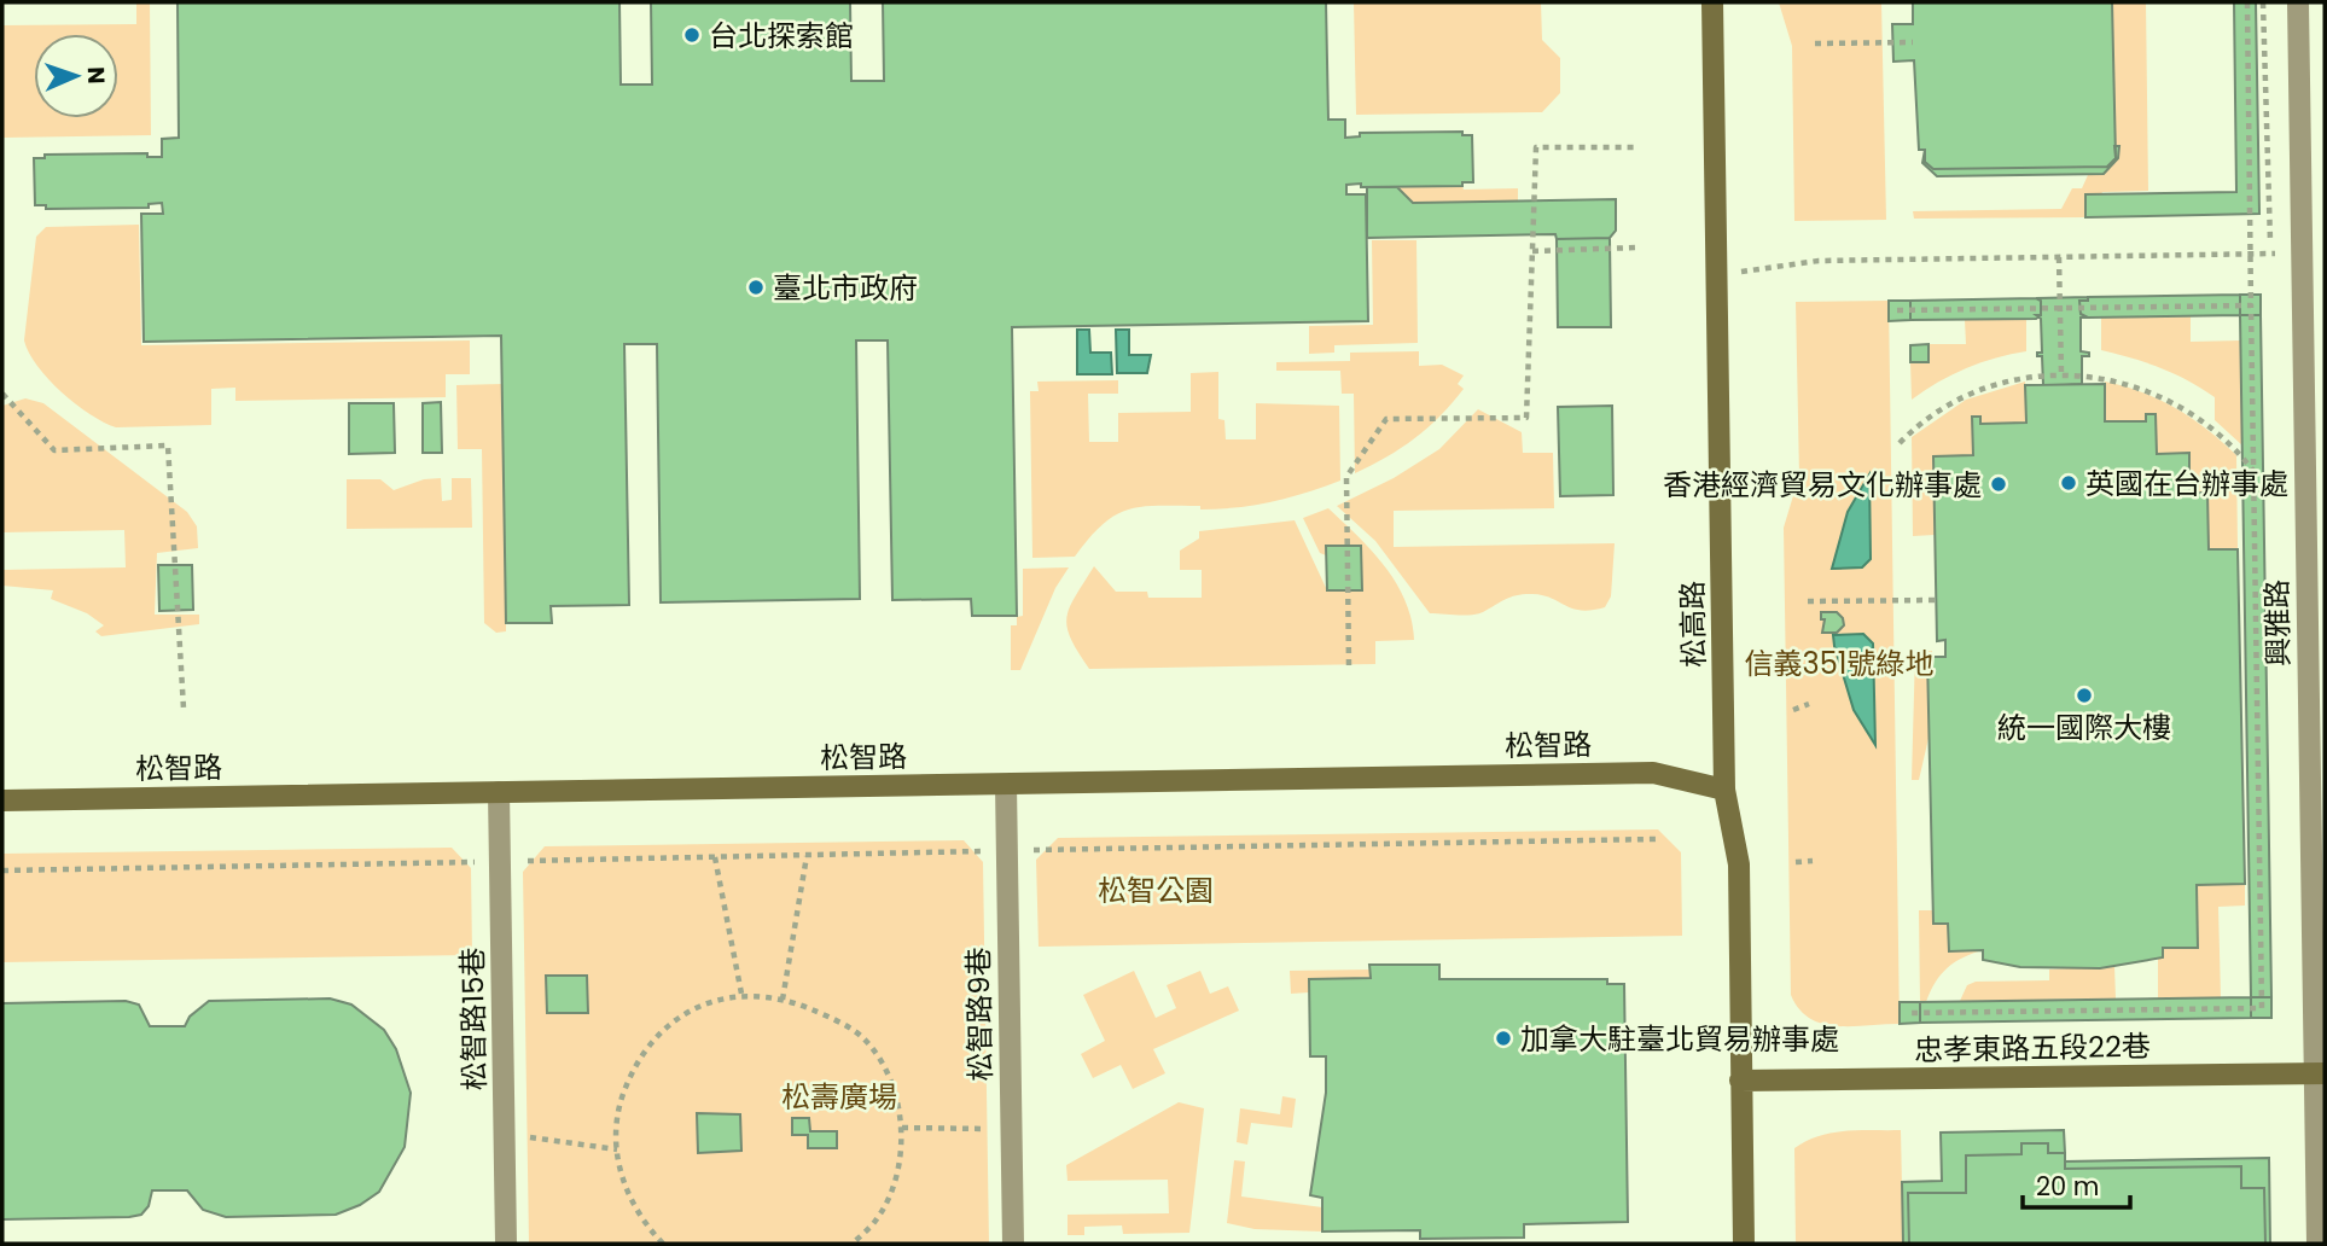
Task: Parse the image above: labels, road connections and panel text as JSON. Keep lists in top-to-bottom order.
{
  "streets": {
    "street": [
      "興雅路",
      "松高路",
      "松智路",
      "松智路9巷",
      "松智路15巷",
      "忠孝東路五段22巷"
    ]
  },
  "crossings": [
    ["興雅路", "忠孝東路五段22巷"],
    ["松高路", "松智路"],
    ["松高路", "忠孝東路五段22巷"],
    ["松智路", "松智路9巷"],
    ["松智路", "松智路15巷"]
  ],
  "parks": ["信義351號綠地", "松智公園", "松壽廣場"],
  "places": [
    "台北探索館",
    "臺北市政府",
    "英國在台辦事處",
    "香港經濟貿易文化辦事處",
    "統一國際大樓",
    "加拿大駐臺北貿易辦事處"
  ],
  "scale_bar": "20 m",
  "north": "right"
}
